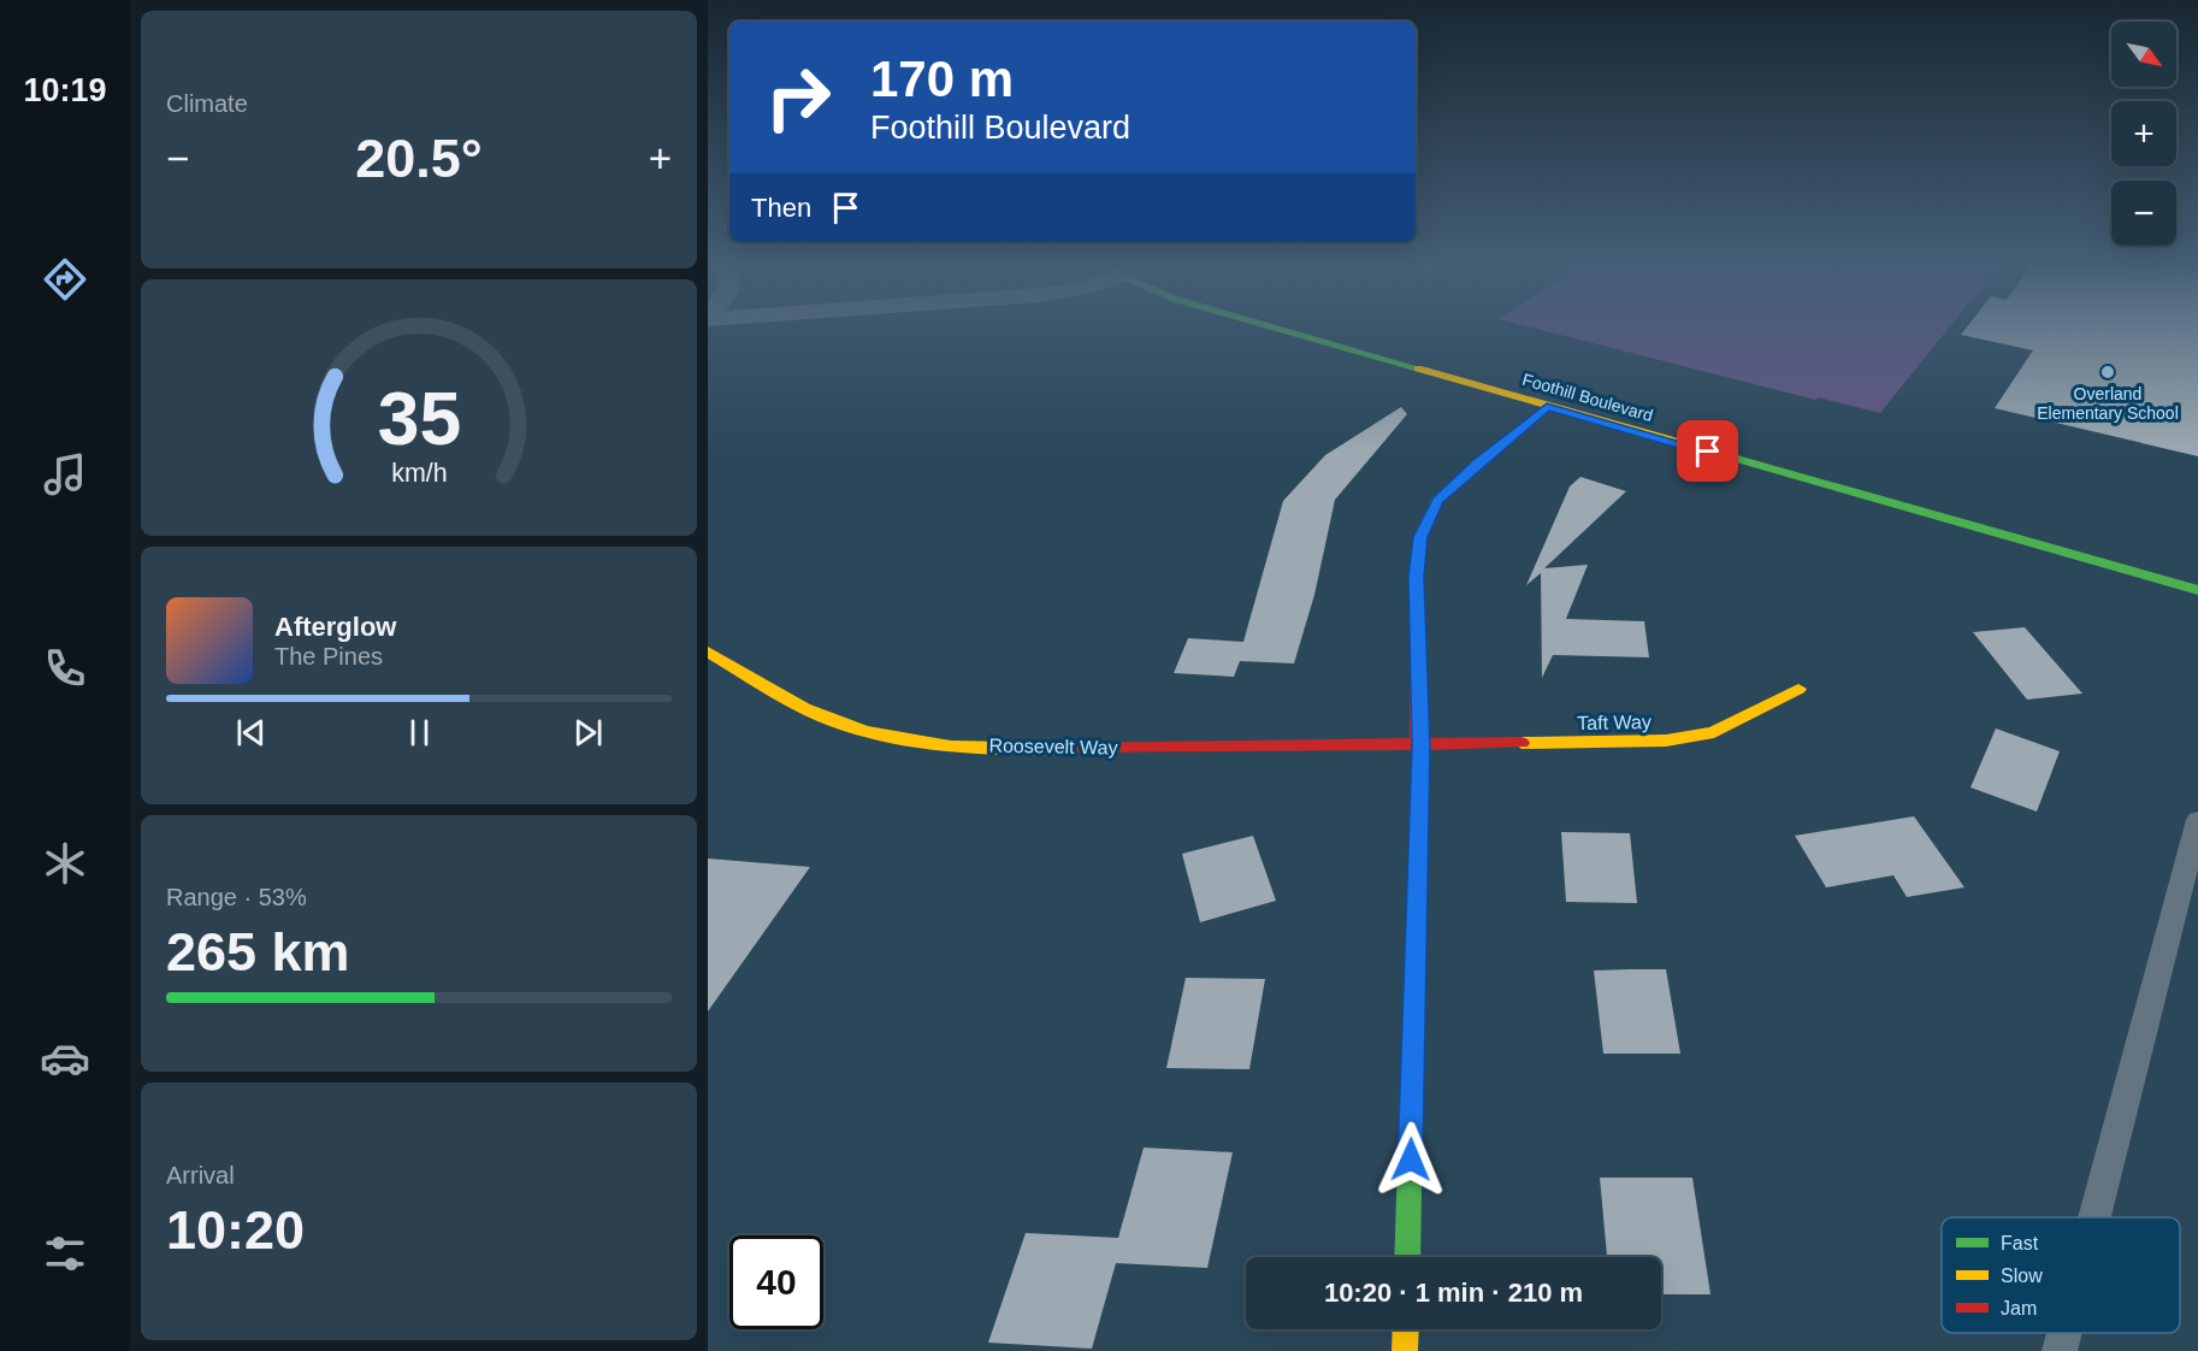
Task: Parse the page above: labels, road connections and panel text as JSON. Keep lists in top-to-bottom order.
{
  "streets": {
    "street": ["Foothill Boulevard", "Taft Way", "Roosevelt Way"]
  },
  "crossings": [
    ["Taft Way", "Roosevelt Way"]
  ],
  "places": ["Overland Elementary School"],
  "legend": ["Fast", "Slow", "Jam"],
  "north": "bottom right",
  "page": {
    "tabs": "10:19",
    "tile": [
      "Climate",
      ["Range · 53%", "265 km"],
      ["Arrival", "10:20"]
    ],
    "map_buttons": ["+", "−"],
    "turn": ["170 m", "Foothill Boulevard"],
    "heat": ["−", "20.5°", "+"],
    "then": "Then",
    "song": ["Afterglow", "The Pines"],
    "limit": "40",
    "trip": "10:20 · 1 min · 210 m",
    "gauge": ["35", "km/h"]
  }
}
